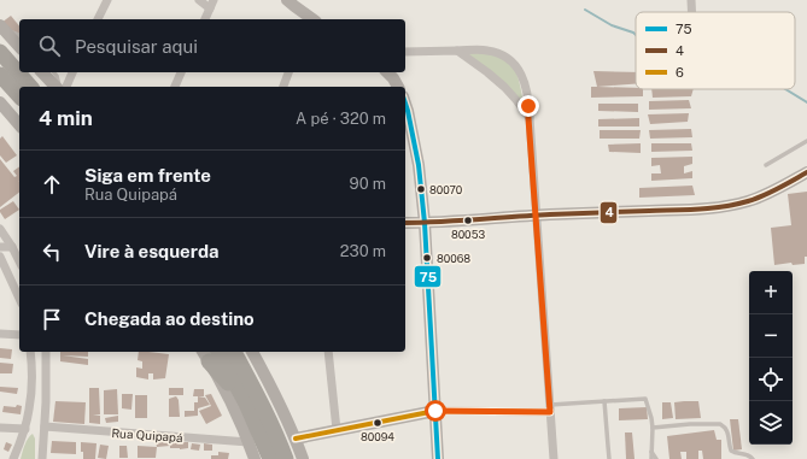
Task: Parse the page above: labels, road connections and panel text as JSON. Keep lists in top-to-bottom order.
{
  "streets": {
    "street": ["Rua Quipapá"]
  },
  "places": [
    "80070",
    "80053",
    "80068",
    "80094"
  ],
  "lines": ["transit line 75", "transit line 4", "transit line 6"],
  "legend": ["75", "4", "6"],
  "page": {
    "search": "Pesquisar aqui",
    "heading": ["4 min", "A pé · 320 m"],
    "list": [
      ["Siga em frente", "Rua Quipapá", "90 m"],
      ["Vire à esquerda", "230 m"],
      "Chegada ao destino"
    ],
    "map_buttons": ["+", "−"]
  }
}
